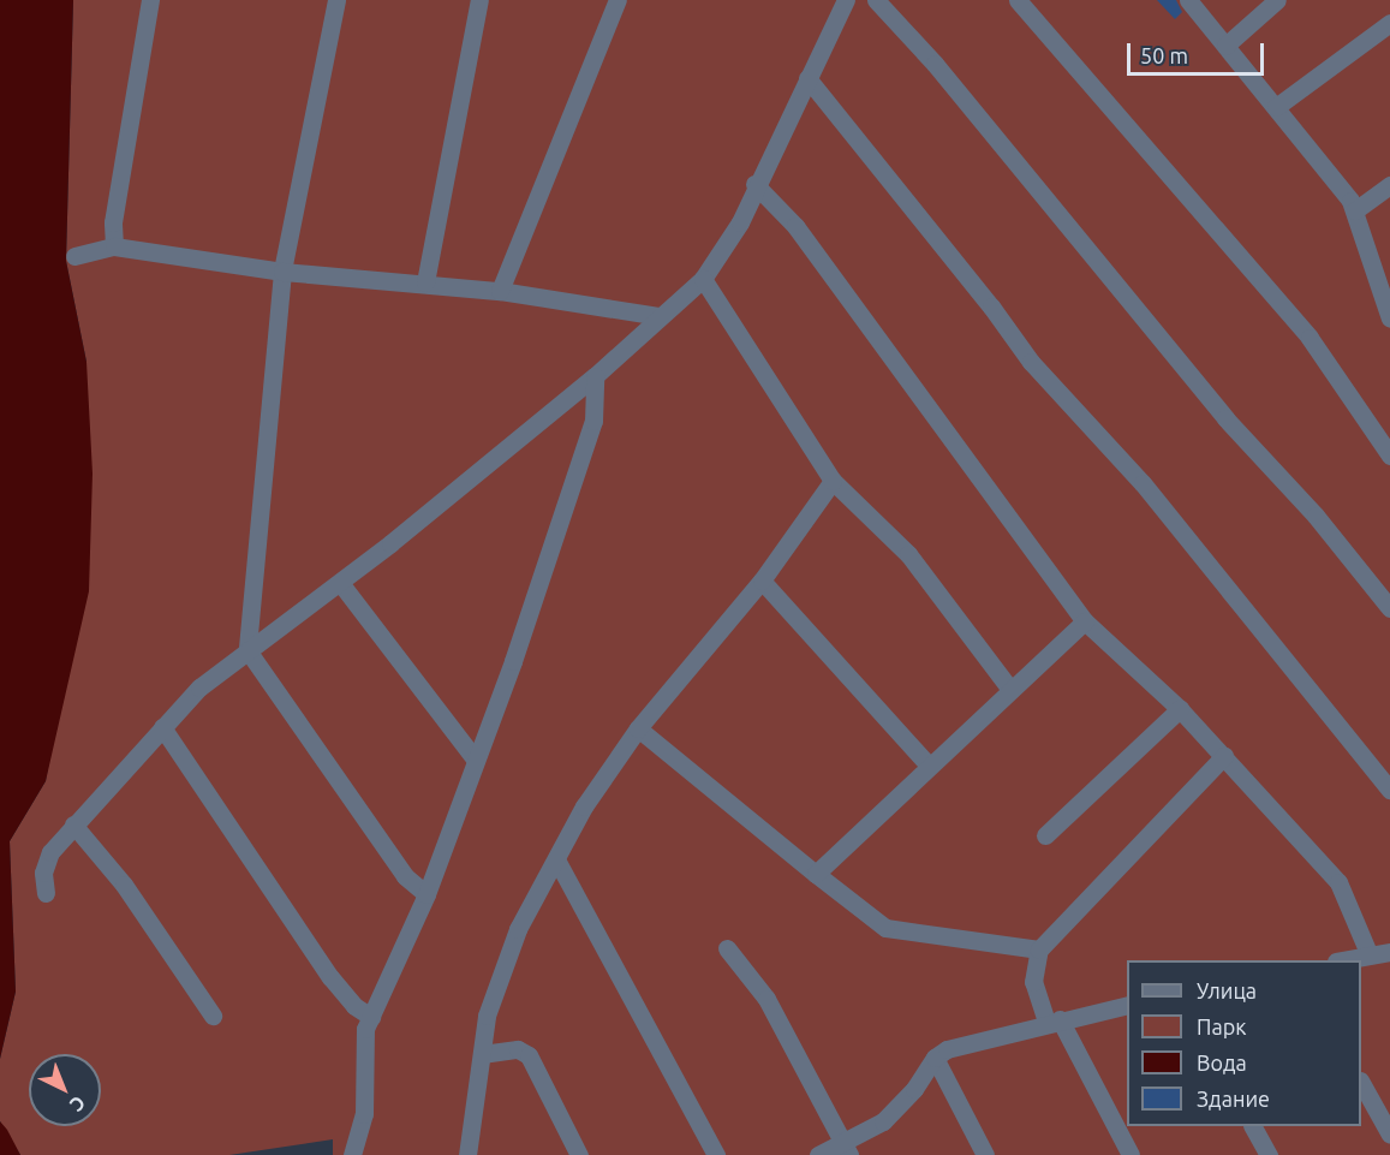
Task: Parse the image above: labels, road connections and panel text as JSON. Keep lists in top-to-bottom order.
{
  "legend": [
    "Улица",
    "Парк",
    "Вода",
    "Здание"
  ],
  "scale_bar": "50 m",
  "north": "bottom right"
}
